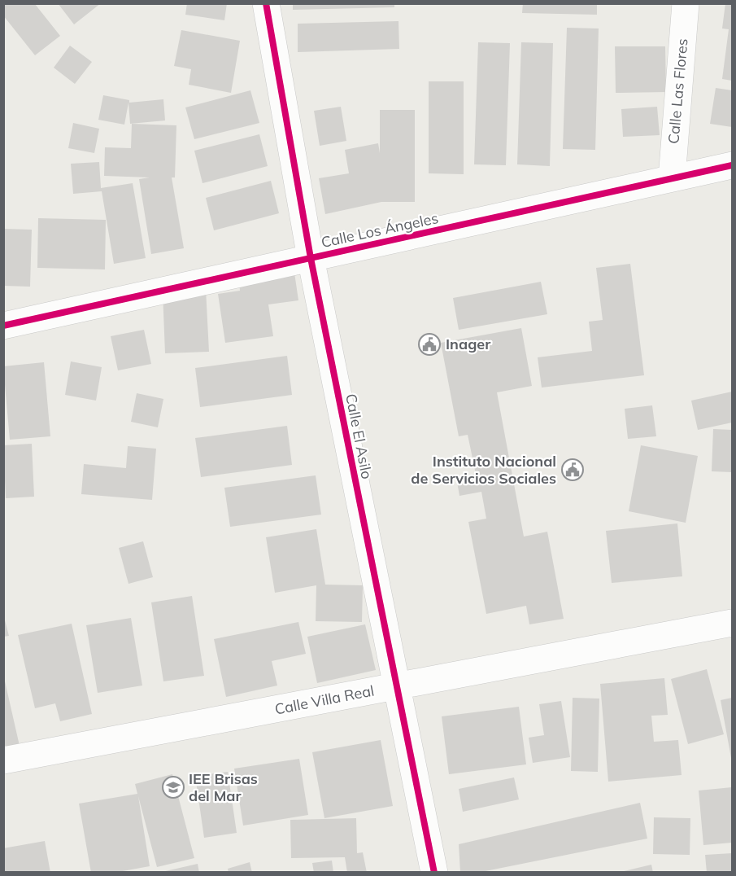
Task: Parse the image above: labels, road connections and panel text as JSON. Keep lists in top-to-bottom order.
{
  "streets": {
    "street": [
      "Calle Las Flores",
      "Calle Los Ángeles",
      "Calle El Asilo",
      "Calle Villa Real"
    ]
  },
  "crossings": [
    ["Calle Las Flores", "Calle Los Ángeles"],
    ["Calle Los Ángeles", "Calle El Asilo"],
    ["Calle El Asilo", "Calle Villa Real"]
  ],
  "places": {
    "public building": ["Inager", "Instituto Nacional de Servicios Sociales"],
    "school or university": ["IEE Brisas del Mar"]
  }
}
